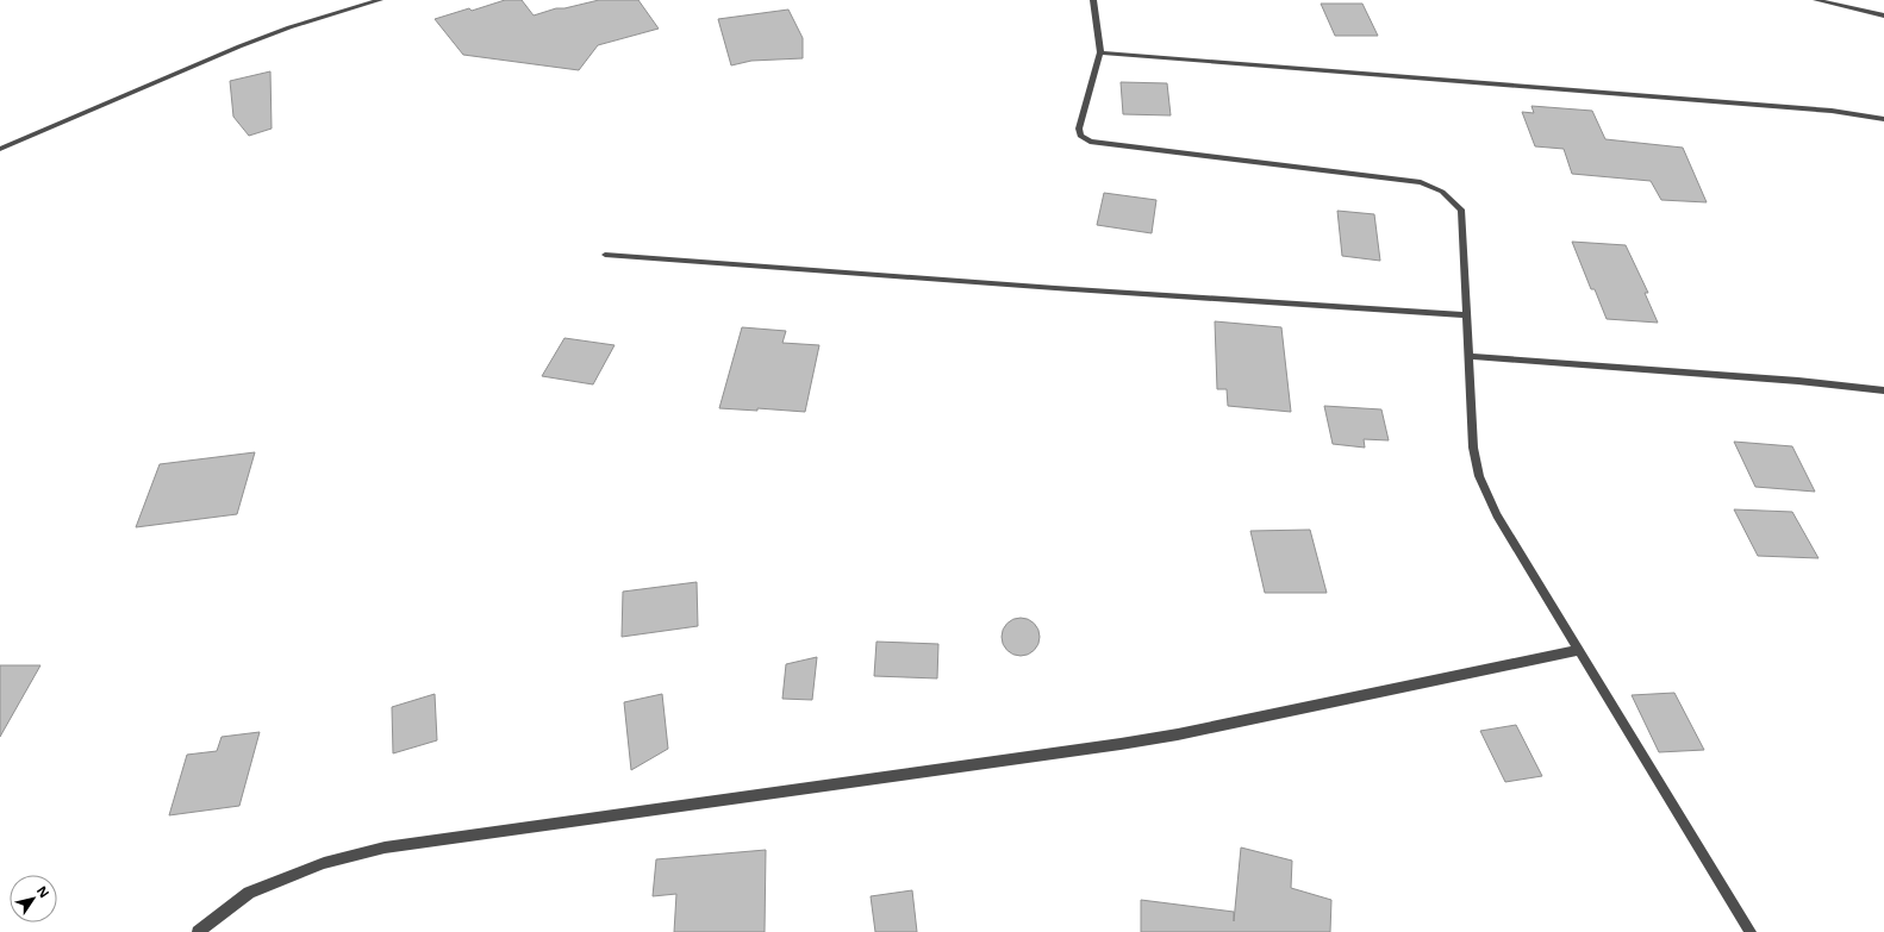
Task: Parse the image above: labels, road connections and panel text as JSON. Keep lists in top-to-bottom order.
{
  "north": "top right"
}
